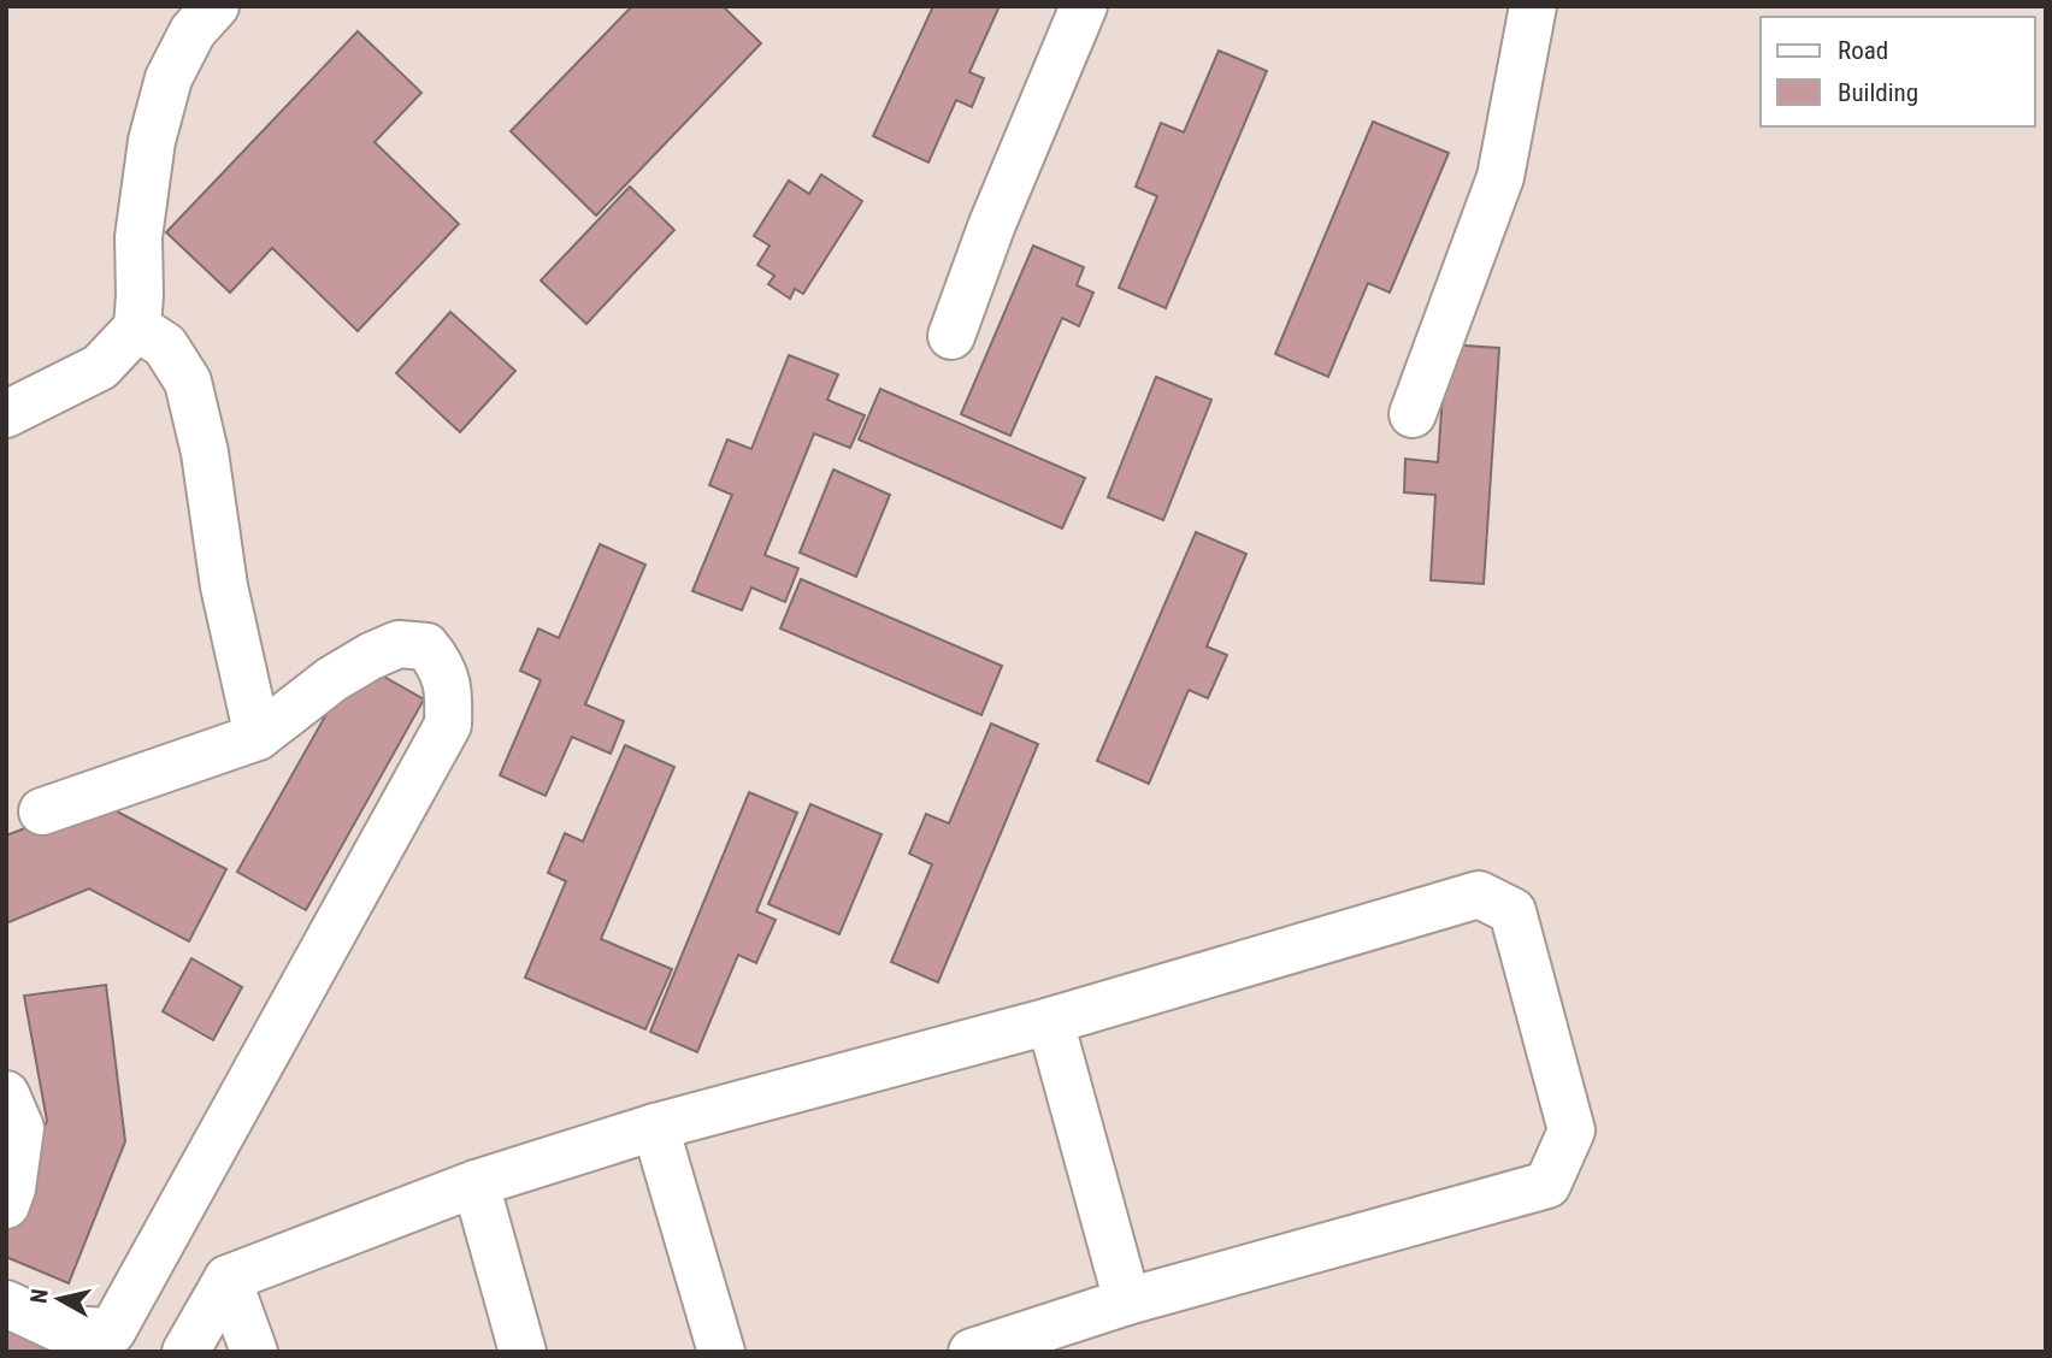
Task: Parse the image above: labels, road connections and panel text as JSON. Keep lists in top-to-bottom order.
{
  "legend": ["Road", "Building"],
  "north": "left"
}
